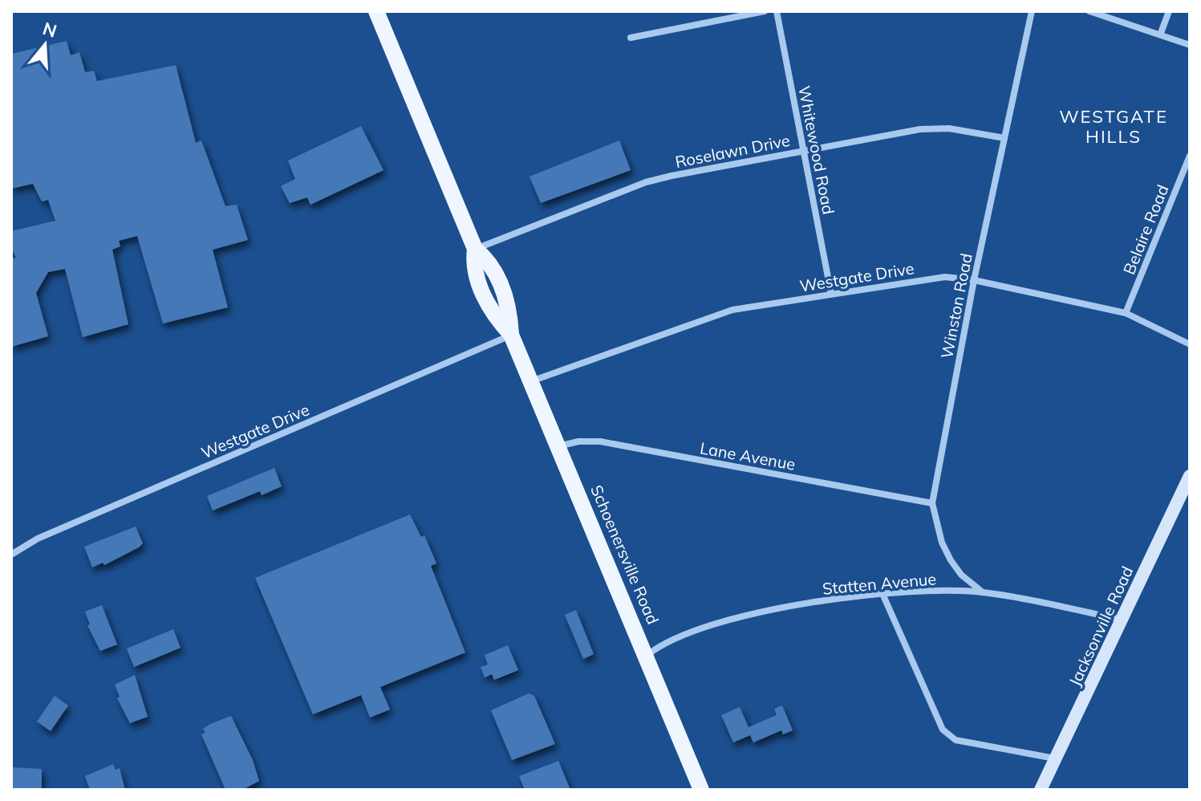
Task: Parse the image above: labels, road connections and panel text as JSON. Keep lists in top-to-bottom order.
{
  "streets": {
    "main road": ["Schoenersville Road"],
    "street": [
      "Whitewood Road",
      "Roselawn Drive",
      "Belaire Road",
      "Westgate Drive",
      "Winston Road",
      "Lane Avenue",
      "Statten Avenue",
      "Jacksonville Road"
    ]
  },
  "crossings": [
    ["Whitewood Road", "Roselawn Drive"],
    ["Whitewood Road", "Westgate Drive"],
    ["Roselawn Drive", "Winston Road"],
    ["Roselawn Drive", "Schoenersville Road"],
    ["Belaire Road", "Westgate Drive"],
    ["Westgate Drive", "Winston Road"],
    ["Westgate Drive", "Schoenersville Road"],
    ["Winston Road", "Lane Avenue"],
    ["Winston Road", "Statten Avenue"],
    ["Lane Avenue", "Schoenersville Road"],
    ["Schoenersville Road", "Statten Avenue"],
    ["Statten Avenue", "Jacksonville Road"]
  ],
  "districts": ["WESTGATE HILLS"],
  "north": "top"
}
